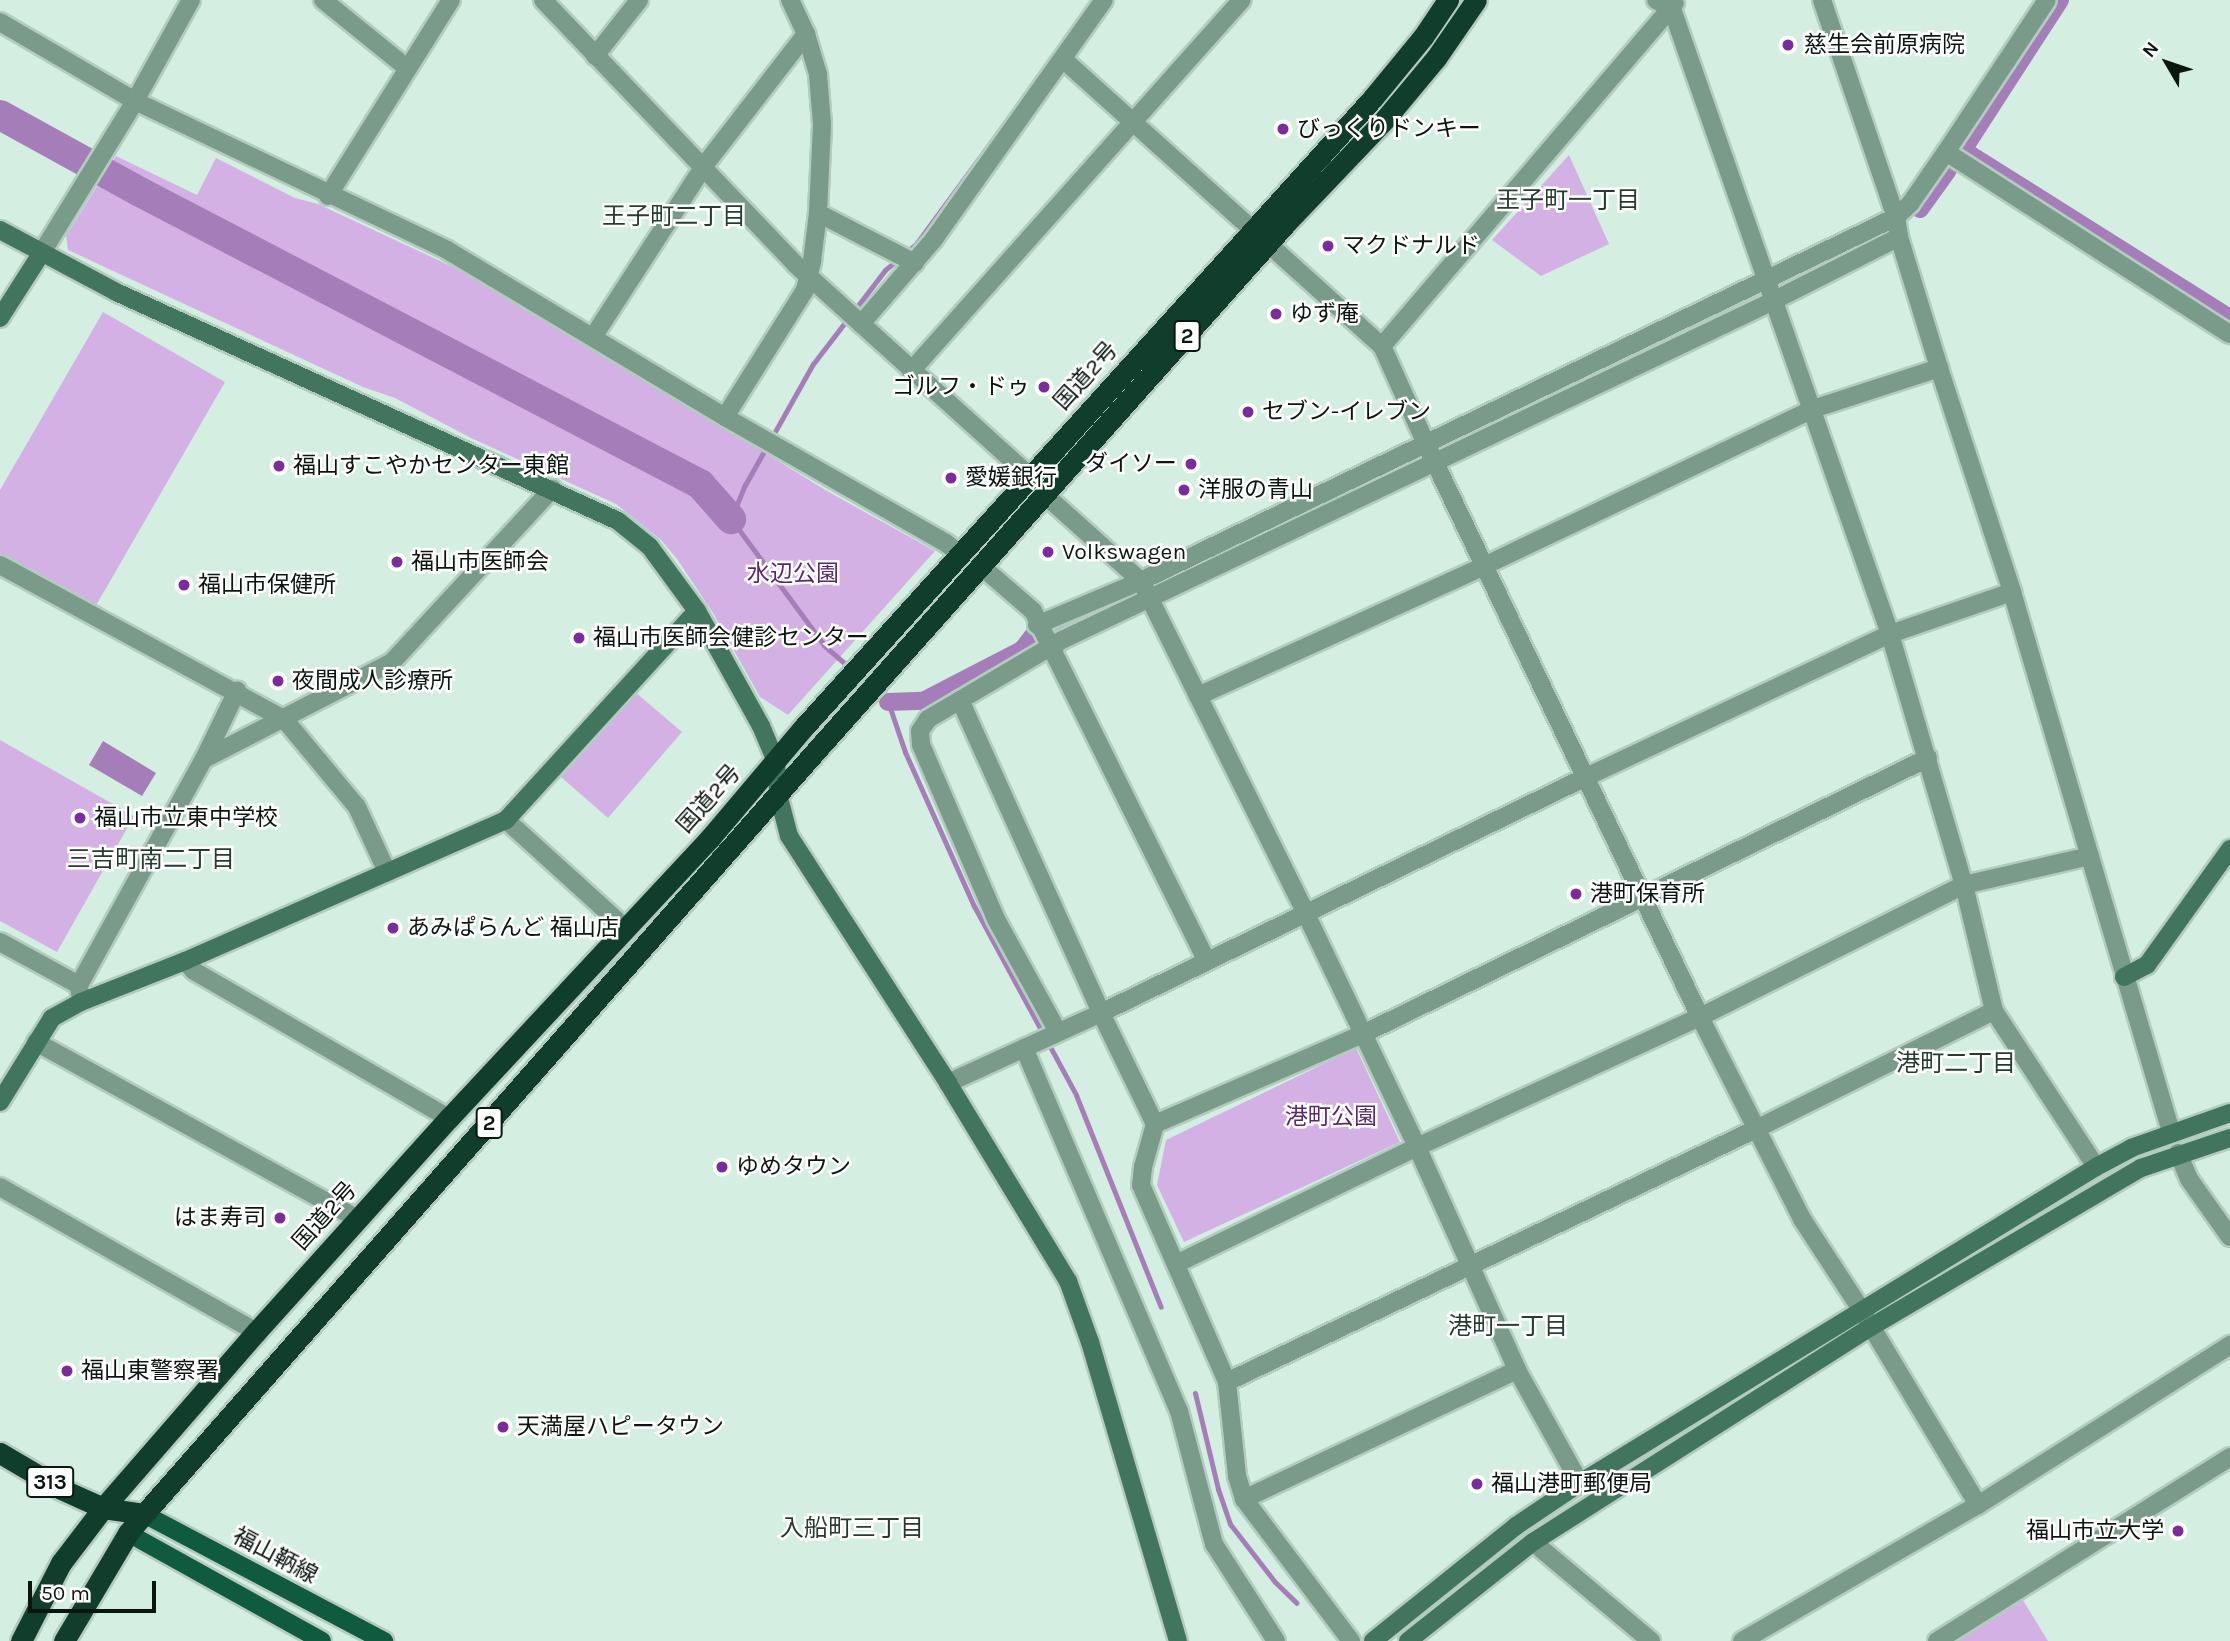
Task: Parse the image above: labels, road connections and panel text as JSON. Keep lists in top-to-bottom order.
{
  "streets": {
    "highway": ["2", "国道2号", "313"],
    "main road": ["福山鞆線"]
  },
  "crossings": [
    ["国道2号", "313"],
    ["国道2号", "福山鞆線"],
    ["313", "福山鞆線"]
  ],
  "districts": [
    "王子町一丁目",
    "王子町二丁目",
    "三吉町南二丁目",
    "港町二丁目",
    "港町一丁目",
    "入船町三丁目"
  ],
  "parks": ["水辺公園", "港町公園"],
  "places": [
    "慈生会前原病院",
    "びっくりドンキー",
    "マクドナルド",
    "ゆず庵",
    "ゴルフ・ドゥ",
    "セブン-イレブン",
    "ダイソー",
    "福山すこやかセンター東館",
    "愛媛銀行",
    "洋服の青山",
    "Volkswagen",
    "福山市医師会",
    "福山市保健所",
    "福山市医師会健診センター",
    "夜間成人診療所",
    "福山市立東中学校",
    "港町保育所",
    "あみぱらんど 福山店",
    "ゆめタウン",
    "はま寿司",
    "福山東警察署",
    "天満屋ハピータウン",
    "福山港町郵便局",
    "福山市立大学"
  ],
  "scale_bar": "50 m",
  "north": "top left"
}
